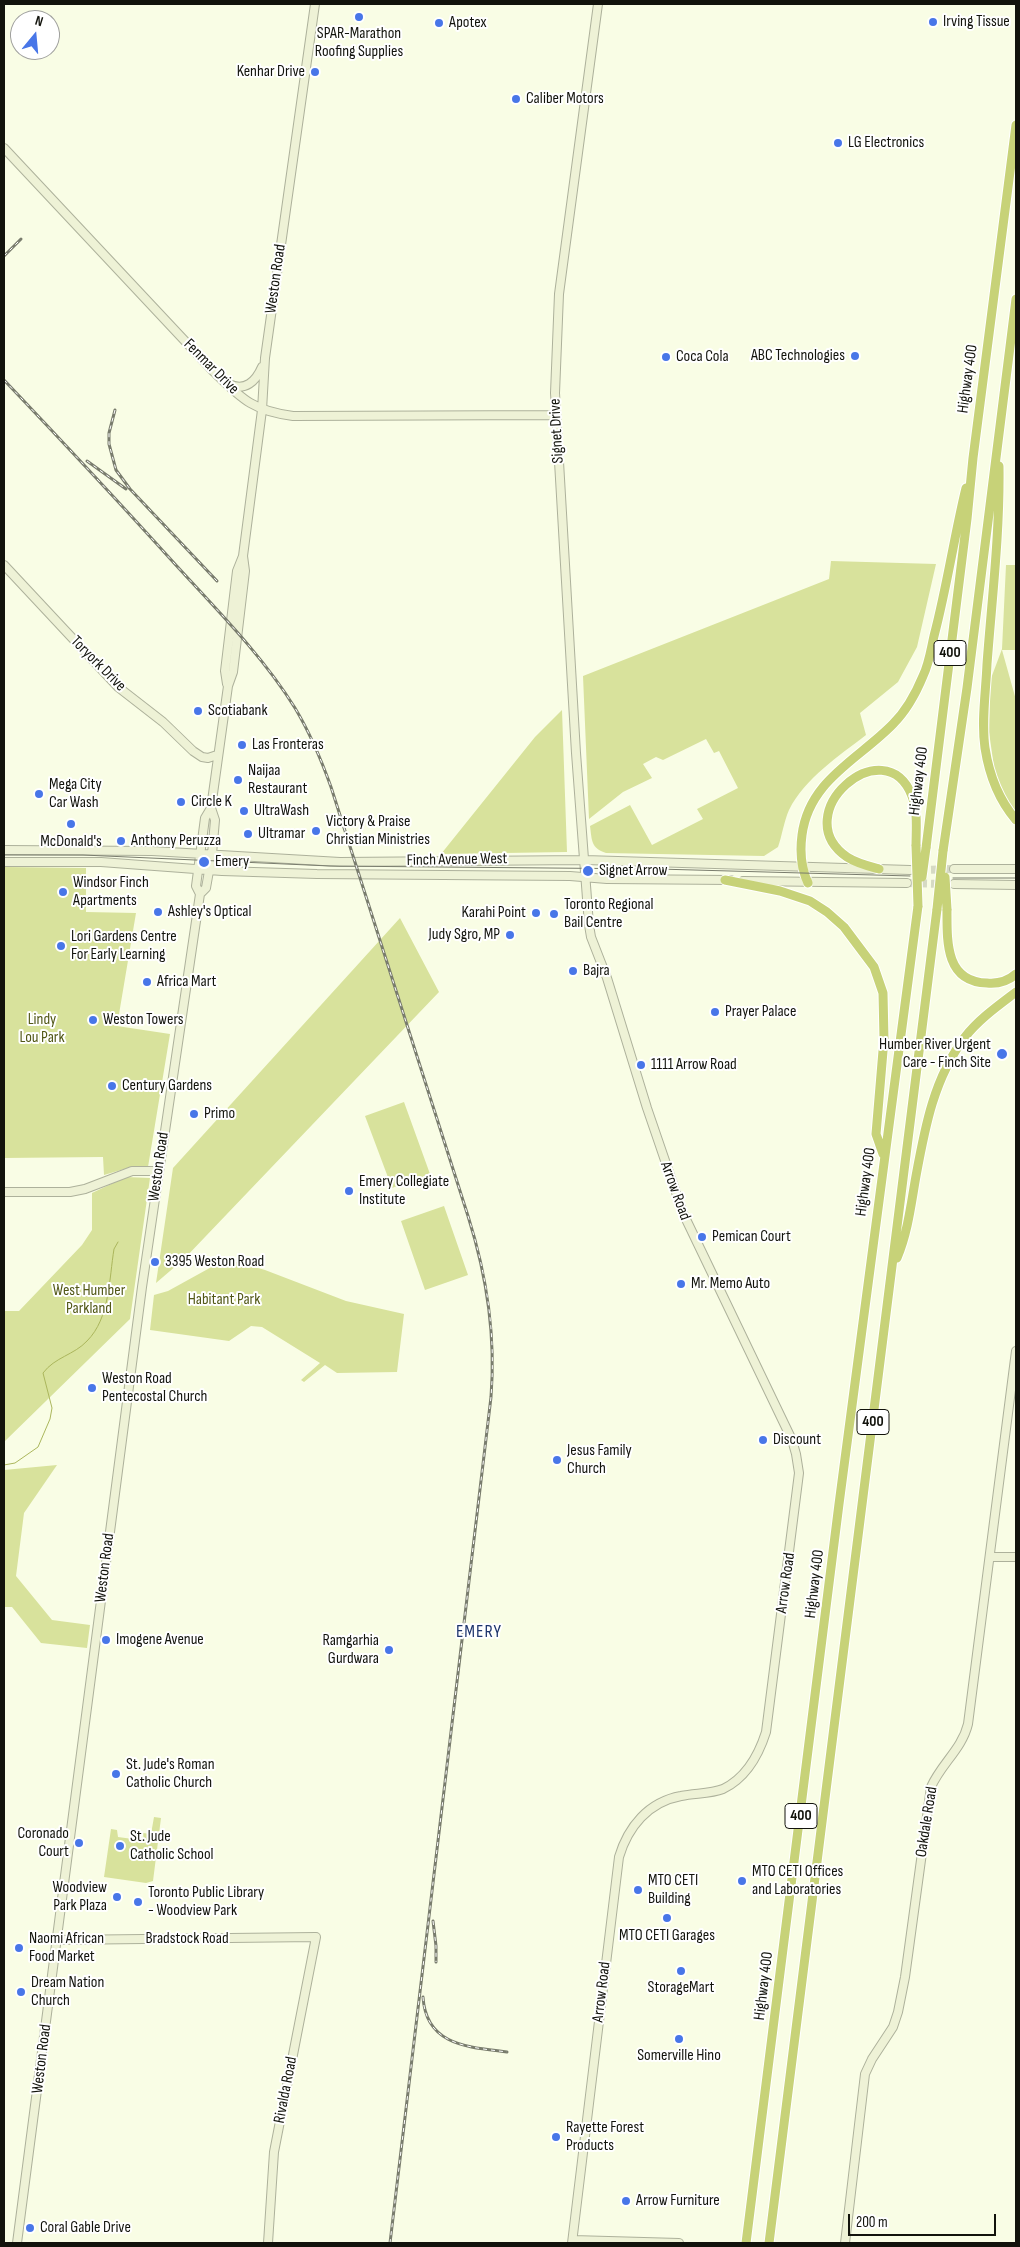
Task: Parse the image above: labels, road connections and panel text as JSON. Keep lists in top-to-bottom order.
{
  "streets": {
    "highway": ["Highway 400", "400"],
    "street": [
      "Weston Road",
      "Fenmar Drive",
      "Signet Drive",
      "Toryork Drive",
      "Finch Avenue West",
      "Arrow Road",
      "Oakdale Road",
      "Bradstock Road",
      "Rivalda Road"
    ]
  },
  "crossings": [
    ["Weston Road", "Fenmar Drive"],
    ["Weston Road", "Toryork Drive"],
    ["Weston Road", "Finch Avenue West"],
    ["Weston Road", "Bradstock Road"],
    ["Fenmar Drive", "Signet Drive"],
    ["Signet Drive", "Finch Avenue West"],
    ["Signet Drive", "Arrow Road"],
    ["Finch Avenue West", "Arrow Road"],
    ["Bradstock Road", "Rivalda Road"]
  ],
  "districts": ["EMERY"],
  "parks": ["Lindy Lou Park", "West Humber Parkland", "Habitant Park"],
  "places": [
    "SPAR-Marathon Roofing Supplies",
    "Irving Tissue",
    "Apotex",
    "Kenhar Drive",
    "Caliber Motors",
    "LG Electronics",
    "ABC Technologies",
    "Coca Cola",
    "Scotiabank",
    "Las Fronteras",
    "Naijaa Restaurant",
    "Mega City Car Wash",
    "Circle K",
    "UltraWash",
    "McDonald's",
    "Victory & Praise Christian Ministries",
    "Ultramar",
    "Anthony Peruzza",
    "Emery",
    "Signet Arrow",
    "Windsor Finch Apartments",
    "Ashley's Optical",
    "Karahi Point",
    "Toronto Regional Bail Centre",
    "Judy Sgro, MP",
    "Lori Gardens Centre For Early Learning",
    "Bajra",
    "Africa Mart",
    "Prayer Palace",
    "Weston Towers",
    "Humber River Urgent Care - Finch Site",
    "1111 Arrow Road",
    "Century Gardens",
    "Primo",
    "Emery Collegiate Institute",
    "Pemican Court",
    "3395 Weston Road",
    "Mr. Memo Auto",
    "Weston Road Pentecostal Church",
    "Discount",
    "Jesus Family Church",
    "Imogene Avenue",
    "Ramgarhia Gurdwara",
    "St. Jude's Roman Catholic Church",
    "Coronado Court",
    "St. Jude Catholic School",
    "MTO CETI Offices and Laboratories",
    "MTO CETI Building",
    "Woodview Park Plaza",
    "Toronto Public Library - Woodview Park",
    "MTO CETI Garages",
    "Naomi African Food Market",
    "StorageMart",
    "Dream Nation Church",
    "Somerville Hino",
    "Rayette Forest Products",
    "Arrow Furniture",
    "Coral Gable Drive"
  ],
  "scale_bar": "200 m",
  "north": "top"
}
